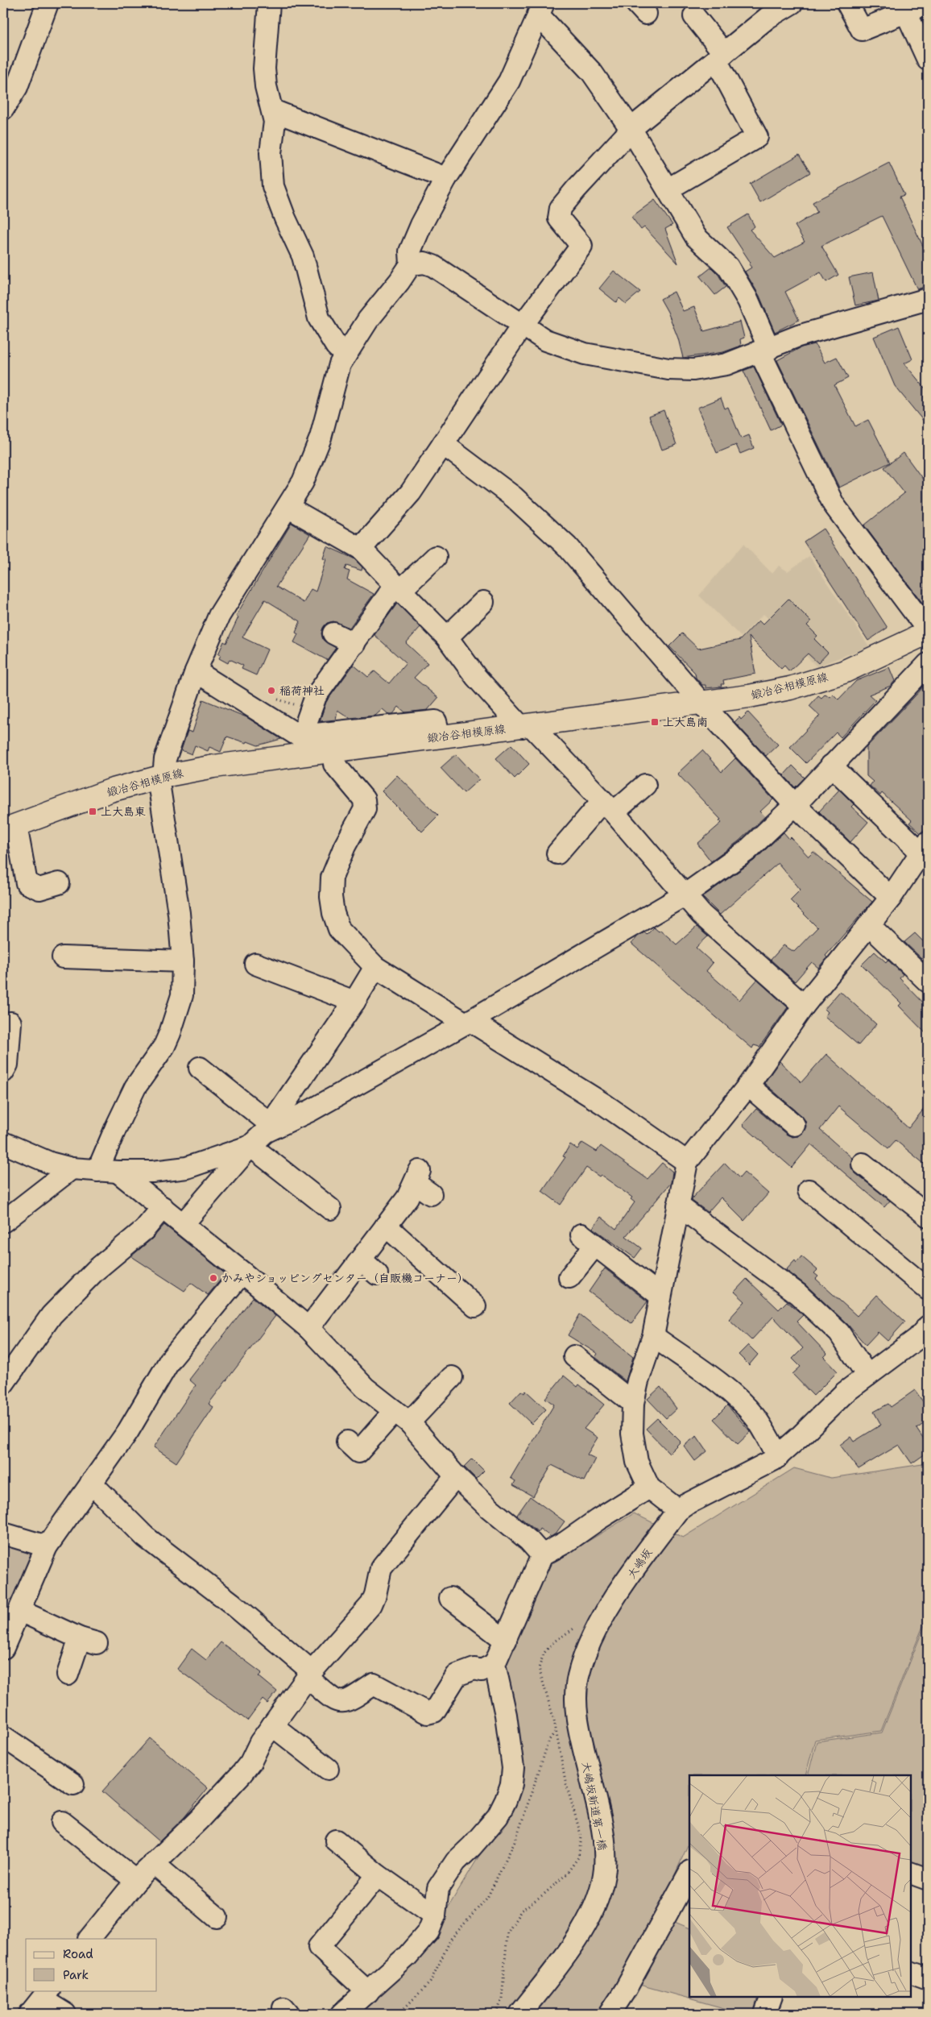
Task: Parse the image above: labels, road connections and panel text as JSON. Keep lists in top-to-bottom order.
{
  "streets": {
    "main road": ["鍛冶谷相模原線"],
    "street": ["大嶋坂", "大嶋坂新道第一橋"]
  },
  "crossings": [
    ["大嶋坂", "大嶋坂新道第一橋"]
  ],
  "places": {
    "other": ["稲荷神社", "かみやショッピングセンター（自販機コーナー）"],
    "transit": ["上大島南", "上大島東"]
  },
  "legend": ["Road", "Park"]
}
